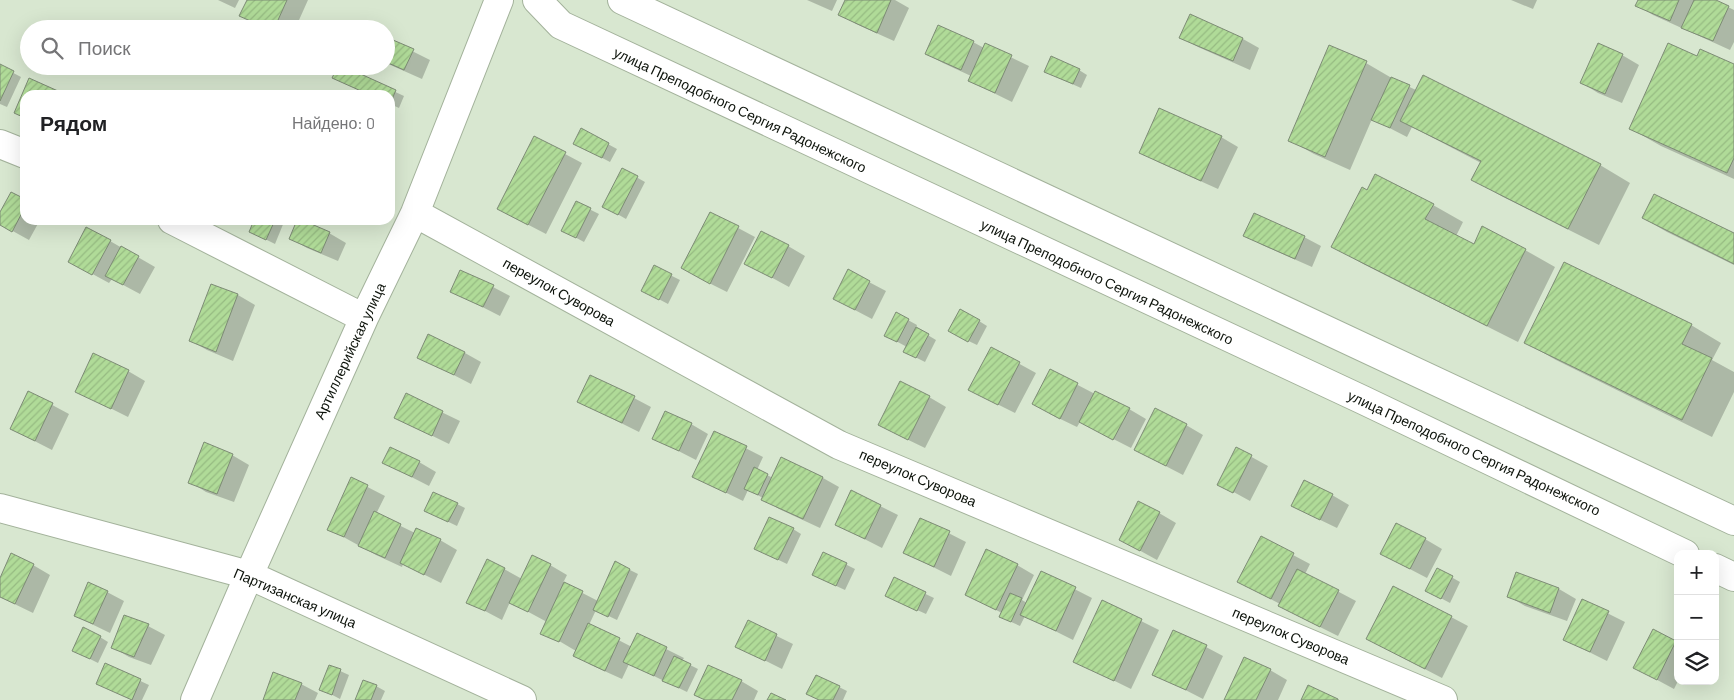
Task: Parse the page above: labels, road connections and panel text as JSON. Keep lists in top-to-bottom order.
{
  "streets": {
    "street": [
      "улица Преподобного Сергия Радонежского",
      "переулок Суворова",
      "Артиллерийская улица",
      "Партизанская улица"
    ]
  },
  "crossings": [
    ["переулок Суворова", "Артиллерийская улица"],
    ["Артиллерийская улица", "Партизанская улица"]
  ],
  "page": {
    "search": "Поиск",
    "heading": ["Рядом", "Найдено: 0"],
    "map_buttons": ["+", "−"]
  }
}
